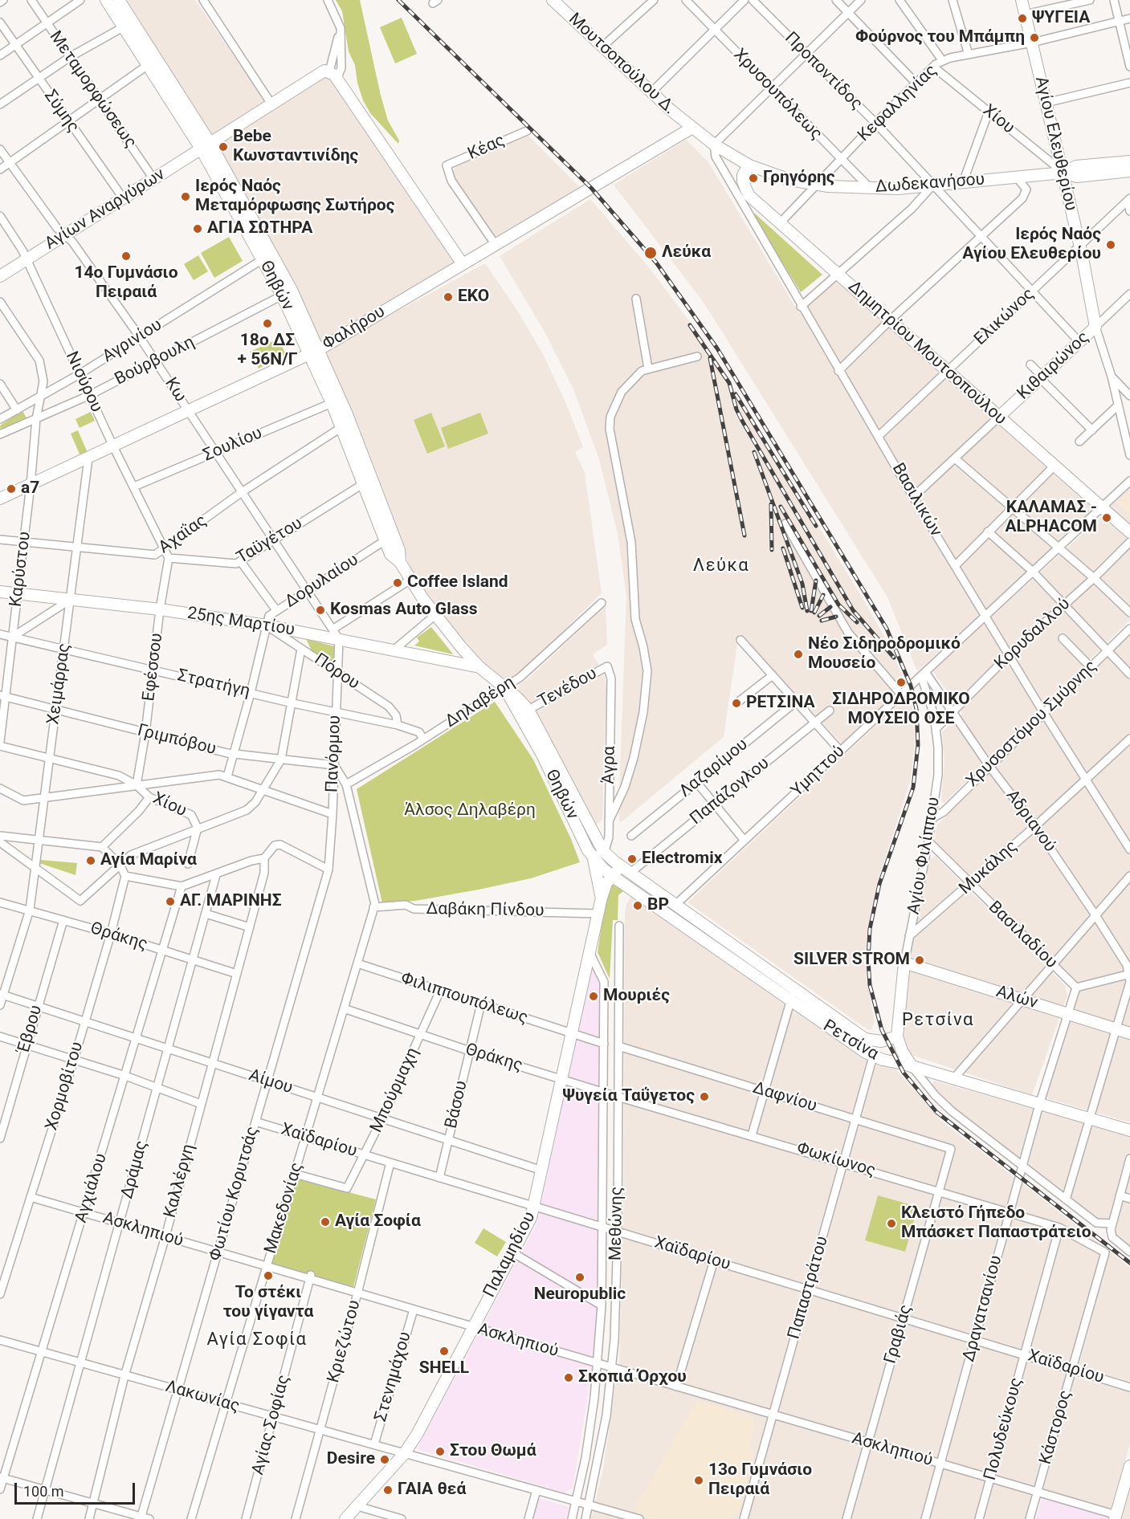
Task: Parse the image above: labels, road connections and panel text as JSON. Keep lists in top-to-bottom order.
{
  "streets": {
    "street": [
      "Μουτσοπούλου Δ.",
      "Προποντίδος",
      "Μεταμορφώσεως",
      "Χρυσουπόλεως",
      "Κεφαλληνίας",
      "Σύμης",
      "Χίου",
      "Αγίου Ελευθερίου",
      "Κέας",
      "Δωδεκανήσου",
      "Αγίων Αναργύρων",
      "Θηβών",
      "Ελικώνος",
      "Φαλήρου",
      "Αγρινίου",
      "Δημητρίου Μουτσοπούλου",
      "Βούρβουλη",
      "Κιθαιρώνος",
      "Νισύρου",
      "Κω",
      "Σουλίου",
      "Βασιλικών",
      "Αχαΐας",
      "Ταϋγέτου",
      "Καρύστου",
      "Δορυλαίου",
      "25ης Μαρτίου",
      "Κορυδαλλού",
      "Εφέσσου",
      "Πόρου",
      "Χειμάρρας",
      "Στρατήγη",
      "Τενέδου",
      "Δηλαβέρη",
      "Χρυσοστόμου Σμύρνης",
      "Γριμπόβου",
      "Πανόρμου",
      "Άγρα",
      "Λαζαρίμου",
      "Υμηττού",
      "Παπάζογλου",
      "Αδριανού",
      "Αγίου Φιλίππου",
      "Μυκάλης",
      "Δαβάκη Πίνδου",
      "Βασιλαδίου",
      "Θράκης",
      "Αλών",
      "Φιλιππουπόλεως",
      "Έβρου",
      "Ρετσίνα",
      "Αίμου",
      "Χορμοβίτου",
      "Μπούρμαχη",
      "Δαφνίου",
      "Βάσου",
      "Χαϊδαρίου",
      "Φωκίωνος",
      "Δράμας",
      "Καλλέργη",
      "Αγχιάλου",
      "Φωτίου Κορυτσάς",
      "Μακεδονίας",
      "Μεθώνης",
      "Ασκληπιού",
      "Παλαμηδίου",
      "Παπαστράτου",
      "Δραγατσανίου",
      "Γραβιάς",
      "Κριεζώτου",
      "Στενημάχου",
      "Λακωνίας",
      "Αγίας Σοφίας",
      "Κάστορος",
      "Πολυδεύκους"
    ]
  },
  "crossings": [
    ["Μουτσοπούλου Δ.", "Δωδεκανήσου"],
    ["Μουτσοπούλου Δ.", "Φαλήρου"],
    ["Προποντίδος", "Κεφαλληνίας"],
    ["Προποντίδος", "Δωδεκανήσου"],
    ["Προποντίδος", "Ελικώνος"],
    ["Προποντίδος", "Κιθαιρώνος"],
    ["Μεταμορφώσεως", "Αγίων Αναργύρων"],
    ["Χρυσουπόλεως", "Κεφαλληνίας"],
    ["Χρυσουπόλεως", "Δωδεκανήσου"],
    ["Κεφαλληνίας", "Χίου"],
    ["Κεφαλληνίας", "Αγίου Ελευθερίου"],
    ["Κεφαλληνίας", "Δωδεκανήσου"],
    ["Κεφαλληνίας", "Δημητρίου Μουτσοπούλου"],
    ["Σύμης", "Αγίων Αναργύρων"],
    ["Χίου", "Αγίου Ελευθερίου"],
    ["Χίου", "Δωδεκανήσου"],
    ["Χίου", "Εφέσσου"],
    ["Χίου", "Χειμάρρας"],
    ["Αγίου Ελευθερίου", "Δωδεκανήσου"],
    ["Αγίου Ελευθερίου", "Ελικώνος"],
    ["Αγίου Ελευθερίου", "Κιθαιρώνος"],
    ["Κέας", "Φαλήρου"],
    ["Δωδεκανήσου", "Φαλήρου"],
    ["Δωδεκανήσου", "Δημητρίου Μουτσοπούλου"],
    ["Δωδεκανήσου", "Βασιλικών"],
    ["Αγίων Αναργύρων", "Θηβών"],
    ["Αγίων Αναργύρων", "Νισύρου"],
    ["Αγίων Αναργύρων", "Κω"],
    ["Θηβών", "Φαλήρου"],
    ["Θηβών", "Αγρινίου"],
    ["Θηβών", "Βούρβουλη"],
    ["Θηβών", "Σουλίου"],
    ["Θηβών", "Αχαΐας"],
    ["Θηβών", "Ταϋγέτου"],
    ["Θηβών", "Δορυλαίου"],
    ["Θηβών", "25ης Μαρτίου"],
    ["Θηβών", "Τενέδου"],
    ["Θηβών", "Δηλαβέρη"],
    ["Θηβών", "Άγρα"],
    ["Θηβών", "Παπάζογλου"],
    ["Θηβών", "Ρετσίνα"],
    ["Θηβών", "Παλαμηδίου"],
    ["Ελικώνος", "Δημητρίου Μουτσοπούλου"],
    ["Ελικώνος", "Βασιλικών"],
    ["Φαλήρου", "Νισύρου"],
    ["Φαλήρου", "Κω"],
    ["Φαλήρου", "Καρύστου"],
    ["Φαλήρου", "Χειμάρρας"],
    ["Αγρινίου", "Νισύρου"],
    ["Αγρινίου", "Κω"],
    ["Αγρινίου", "Καρύστου"],
    ["Δημητρίου Μουτσοπούλου", "Κιθαιρώνος"],
    ["Δημητρίου Μουτσοπούλου", "Υμηττού"],
    ["Βούρβουλη", "Νισύρου"],
    ["Βούρβουλη", "Κω"],
    ["Βούρβουλη", "Καρύστου"],
    ["Κιθαιρώνος", "Βασιλικών"],
    ["Νισύρου", "Σουλίου"],
    ["Νισύρου", "Αχαΐας"],
    ["Κω", "Σουλίου"],
    ["Κω", "Αχαΐας"],
    ["Κω", "Ταϋγέτου"],
    ["Κω", "Δορυλαίου"],
    ["Κω", "25ης Μαρτίου"],
    ["Κω", "Πανόρμου"],
    ["Βασιλικών", "Κορυδαλλού"],
    ["Βασιλικών", "Χρυσοστόμου Σμύρνης"],
    ["Βασιλικών", "Υμηττού"],
    ["Βασιλικών", "Μυκάλης"],
    ["Αχαΐας", "Καρύστου"],
    ["Αχαΐας", "Χειμάρρας"],
    ["Ταϋγέτου", "Εφέσσου"],
    ["Καρύστου", "25ης Μαρτίου"],
    ["Καρύστου", "Στρατήγη"],
    ["Καρύστου", "Γριμπόβου"],
    ["Δορυλαίου", "25ης Μαρτίου"],
    ["Δορυλαίου", "Πόρου"],
    ["Δορυλαίου", "Στρατήγη"],
    ["Δορυλαίου", "Γριμπόβου"],
    ["25ης Μαρτίου", "Εφέσσου"],
    ["25ης Μαρτίου", "Πόρου"],
    ["25ης Μαρτίου", "Χειμάρρας"],
    ["25ης Μαρτίου", "Πανόρμου"],
    ["Κορυδαλλού", "Αδριανού"],
    ["Κορυδαλλού", "Αγίου Φιλίππου"],
    ["Εφέσσου", "Στρατήγη"],
    ["Εφέσσου", "Γριμπόβου"],
    ["Πόρου", "Στρατήγη"],
    ["Πόρου", "Πανόρμου"],
    ["Χειμάρρας", "Στρατήγη"],
    ["Χειμάρρας", "Γριμπόβου"],
    ["Χειμάρρας", "Θράκης"],
    ["Χειμάρρας", "Αίμου"],
    ["Στρατήγη", "Δηλαβέρη"],
    ["Στρατήγη", "Πανόρμου"],
    ["Τενέδου", "Άγρα"],
    ["Δηλαβέρη", "Μακεδονίας"],
    ["Χρυσοστόμου Σμύρνης", "Αδριανού"],
    ["Χρυσοστόμου Σμύρνης", "Αγίου Φιλίππου"],
    ["Γριμπόβου", "Πανόρμου"],
    ["Πανόρμου", "Φωτίου Κορυτσάς"],
    ["Άγρα", "Παλαμηδίου"],
    ["Υμηττού", "Αδριανού"],
    ["Υμηττού", "Αγίου Φιλίππου"],
    ["Υμηττού", "Ρετσίνα"],
    ["Παπάζογλου", "Ρετσίνα"],
    ["Παπάζογλου", "Παλαμηδίου"],
    ["Αδριανού", "Αγίου Φιλίππου"],
    ["Αδριανού", "Μυκάλης"],
    ["Αγίου Φιλίππου", "Μυκάλης"],
    ["Αγίου Φιλίππου", "Βασιλαδίου"],
    ["Αγίου Φιλίππου", "Αλών"],
    ["Αγίου Φιλίππου", "Ρετσίνα"],
    ["Μυκάλης", "Βασιλαδίου"],
    ["Δαβάκη Πίνδου", "Μακεδονίας"],
    ["Δαβάκη Πίνδου", "Παλαμηδίου"],
    ["Βασιλαδίου", "Δραγατσανίου"],
    ["Θράκης", "Έβρου"],
    ["Θράκης", "Χορμοβίτου"],
    ["Θράκης", "Μπούρμαχη"],
    ["Θράκης", "Βάσου"],
    ["Θράκης", "Φωκίωνος"],
    ["Θράκης", "Δράμας"],
    ["Θράκης", "Καλλέργη"],
    ["Θράκης", "Αγχιάλου"],
    ["Θράκης", "Μακεδονίας"],
    ["Θράκης", "Παλαμηδίου"],
    ["Αλών", "Δραγατσανίου"],
    ["Φιλιππουπόλεως", "Μπούρμαχη"],
    ["Φιλιππουπόλεως", "Βάσου"],
    ["Φιλιππουπόλεως", "Μακεδονίας"],
    ["Φιλιππουπόλεως", "Παλαμηδίου"],
    ["Έβρου", "Αίμου"],
    ["Ρετσίνα", "Παλαμηδίου"],
    ["Ρετσίνα", "Παπαστράτου"],
    ["Ρετσίνα", "Δραγατσανίου"],
    ["Αίμου", "Χορμοβίτου"],
    ["Αίμου", "Μπούρμαχη"],
    ["Αίμου", "Βάσου"],
    ["Αίμου", "Δράμας"],
    ["Αίμου", "Καλλέργη"],
    ["Αίμου", "Αγχιάλου"],
    ["Αίμου", "Φωτίου Κορυτσάς"],
    ["Αίμου", "Μακεδονίας"],
    ["Αίμου", "Παλαμηδίου"],
    ["Χορμοβίτου", "Ασκληπιού"],
    ["Μπούρμαχη", "Χαϊδαρίου"],
    ["Μπούρμαχη", "Μακεδονίας"],
    ["Δαφνίου", "Μεθώνης"],
    ["Δαφνίου", "Παπαστράτου"],
    ["Δαφνίου", "Γραβιάς"],
    ["Βάσου", "Χαϊδαρίου"],
    ["Χαϊδαρίου", "Φωτίου Κορυτσάς"],
    ["Χαϊδαρίου", "Μακεδονίας"],
    ["Χαϊδαρίου", "Μεθώνης"],
    ["Χαϊδαρίου", "Παλαμηδίου"],
    ["Χαϊδαρίου", "Παπαστράτου"],
    ["Χαϊδαρίου", "Δραγατσανίου"],
    ["Χαϊδαρίου", "Γραβιάς"],
    ["Χαϊδαρίου", "Κριεζώτου"],
    ["Χαϊδαρίου", "Κάστορος"],
    ["Χαϊδαρίου", "Πολυδεύκους"],
    ["Φωκίωνος", "Μεθώνης"],
    ["Φωκίωνος", "Παλαμηδίου"],
    ["Φωκίωνος", "Παπαστράτου"],
    ["Φωκίωνος", "Δραγατσανίου"],
    ["Φωκίωνος", "Γραβιάς"],
    ["Φωκίωνος", "Κάστορος"],
    ["Φωκίωνος", "Πολυδεύκους"],
    ["Δράμας", "Ασκληπιού"],
    ["Δράμας", "Λακωνίας"],
    ["Καλλέργη", "Ασκληπιού"],
    ["Καλλέργη", "Λακωνίας"],
    ["Αγχιάλου", "Ασκληπιού"],
    ["Αγχιάλου", "Λακωνίας"],
    ["Φωτίου Κορυτσάς", "Ασκληπιού"],
    ["Φωτίου Κορυτσάς", "Λακωνίας"],
    ["Μακεδονίας", "Ασκληπιού"],
    ["Μακεδονίας", "Λακωνίας"],
    ["Μεθώνης", "Ασκληπιού"],
    ["Μεθώνης", "Παλαμηδίου"],
    ["Μεθώνης", "Λακωνίας"],
    ["Ασκληπιού", "Παλαμηδίου"],
    ["Ασκληπιού", "Παπαστράτου"],
    ["Ασκληπιού", "Δραγατσανίου"],
    ["Ασκληπιού", "Γραβιάς"],
    ["Ασκληπιού", "Κριεζώτου"],
    ["Ασκληπιού", "Στενημάχου"],
    ["Ασκληπιού", "Αγίας Σοφίας"],
    ["Ασκληπιού", "Κάστορος"],
    ["Ασκληπιού", "Πολυδεύκους"],
    ["Παλαμηδίου", "Λακωνίας"],
    ["Κριεζώτου", "Λακωνίας"],
    ["Στενημάχου", "Λακωνίας"],
    ["Λακωνίας", "Αγίας Σοφίας"]
  ],
  "districts": ["Λεύκα", "Ρετσίνα", "Αγία Σοφία"],
  "parks": ["Άλσος Δηλαβέρη"],
  "places": [
    "ΨΥΓΕΙΑ",
    "Φούρνος του Μπάμπη",
    "Bebe Κωνσταντινίδης",
    "Γρηγόρης",
    "Ιερός Ναός Μεταμόρφωσης Σωτήρος",
    "ΑΓΙΑ ΣΩΤΗΡΑ",
    "Ιερός Ναός Αγίου Ελευθερίου",
    "Λεύκα",
    "14ο Γυμνάσιο Πειραιά",
    "EKO",
    "18ο ΔΣ + 56Ν/Γ",
    "a7",
    "ΚΑΛΑΜΑΣ - ALPHACOM",
    "Coffee Island",
    "Kosmas Auto Glass",
    "Νέο Σιδηροδρομικό Μουσείο",
    "ΣΙΔΗΡΟΔΡΟΜΙΚΟ ΜΟΥΣΕΙΟ ΟΣΕ",
    "ΡΕΤΣΙΝΑ",
    "Electromix",
    "Αγία Μαρίνα",
    "ΑΓ. ΜΑΡΙΝΗΣ",
    "BP",
    "SILVER STROM",
    "Μουριές",
    "Ψυγεία Ταΰγετος",
    "Αγία Σοφία",
    "Κλειστό Γήπεδο Μπάσκετ Παπαστράτειο",
    "Το στέκι του γίγαντα",
    "Neuropublic",
    "SHELL",
    "Σκοπιά Όρχου",
    "Στου Θωμά",
    "Desire",
    "13ο Γυμνάσιο Πειραιά",
    "ΓΑΙΑ θεά"
  ],
  "scale_bar": "100 m"
}
